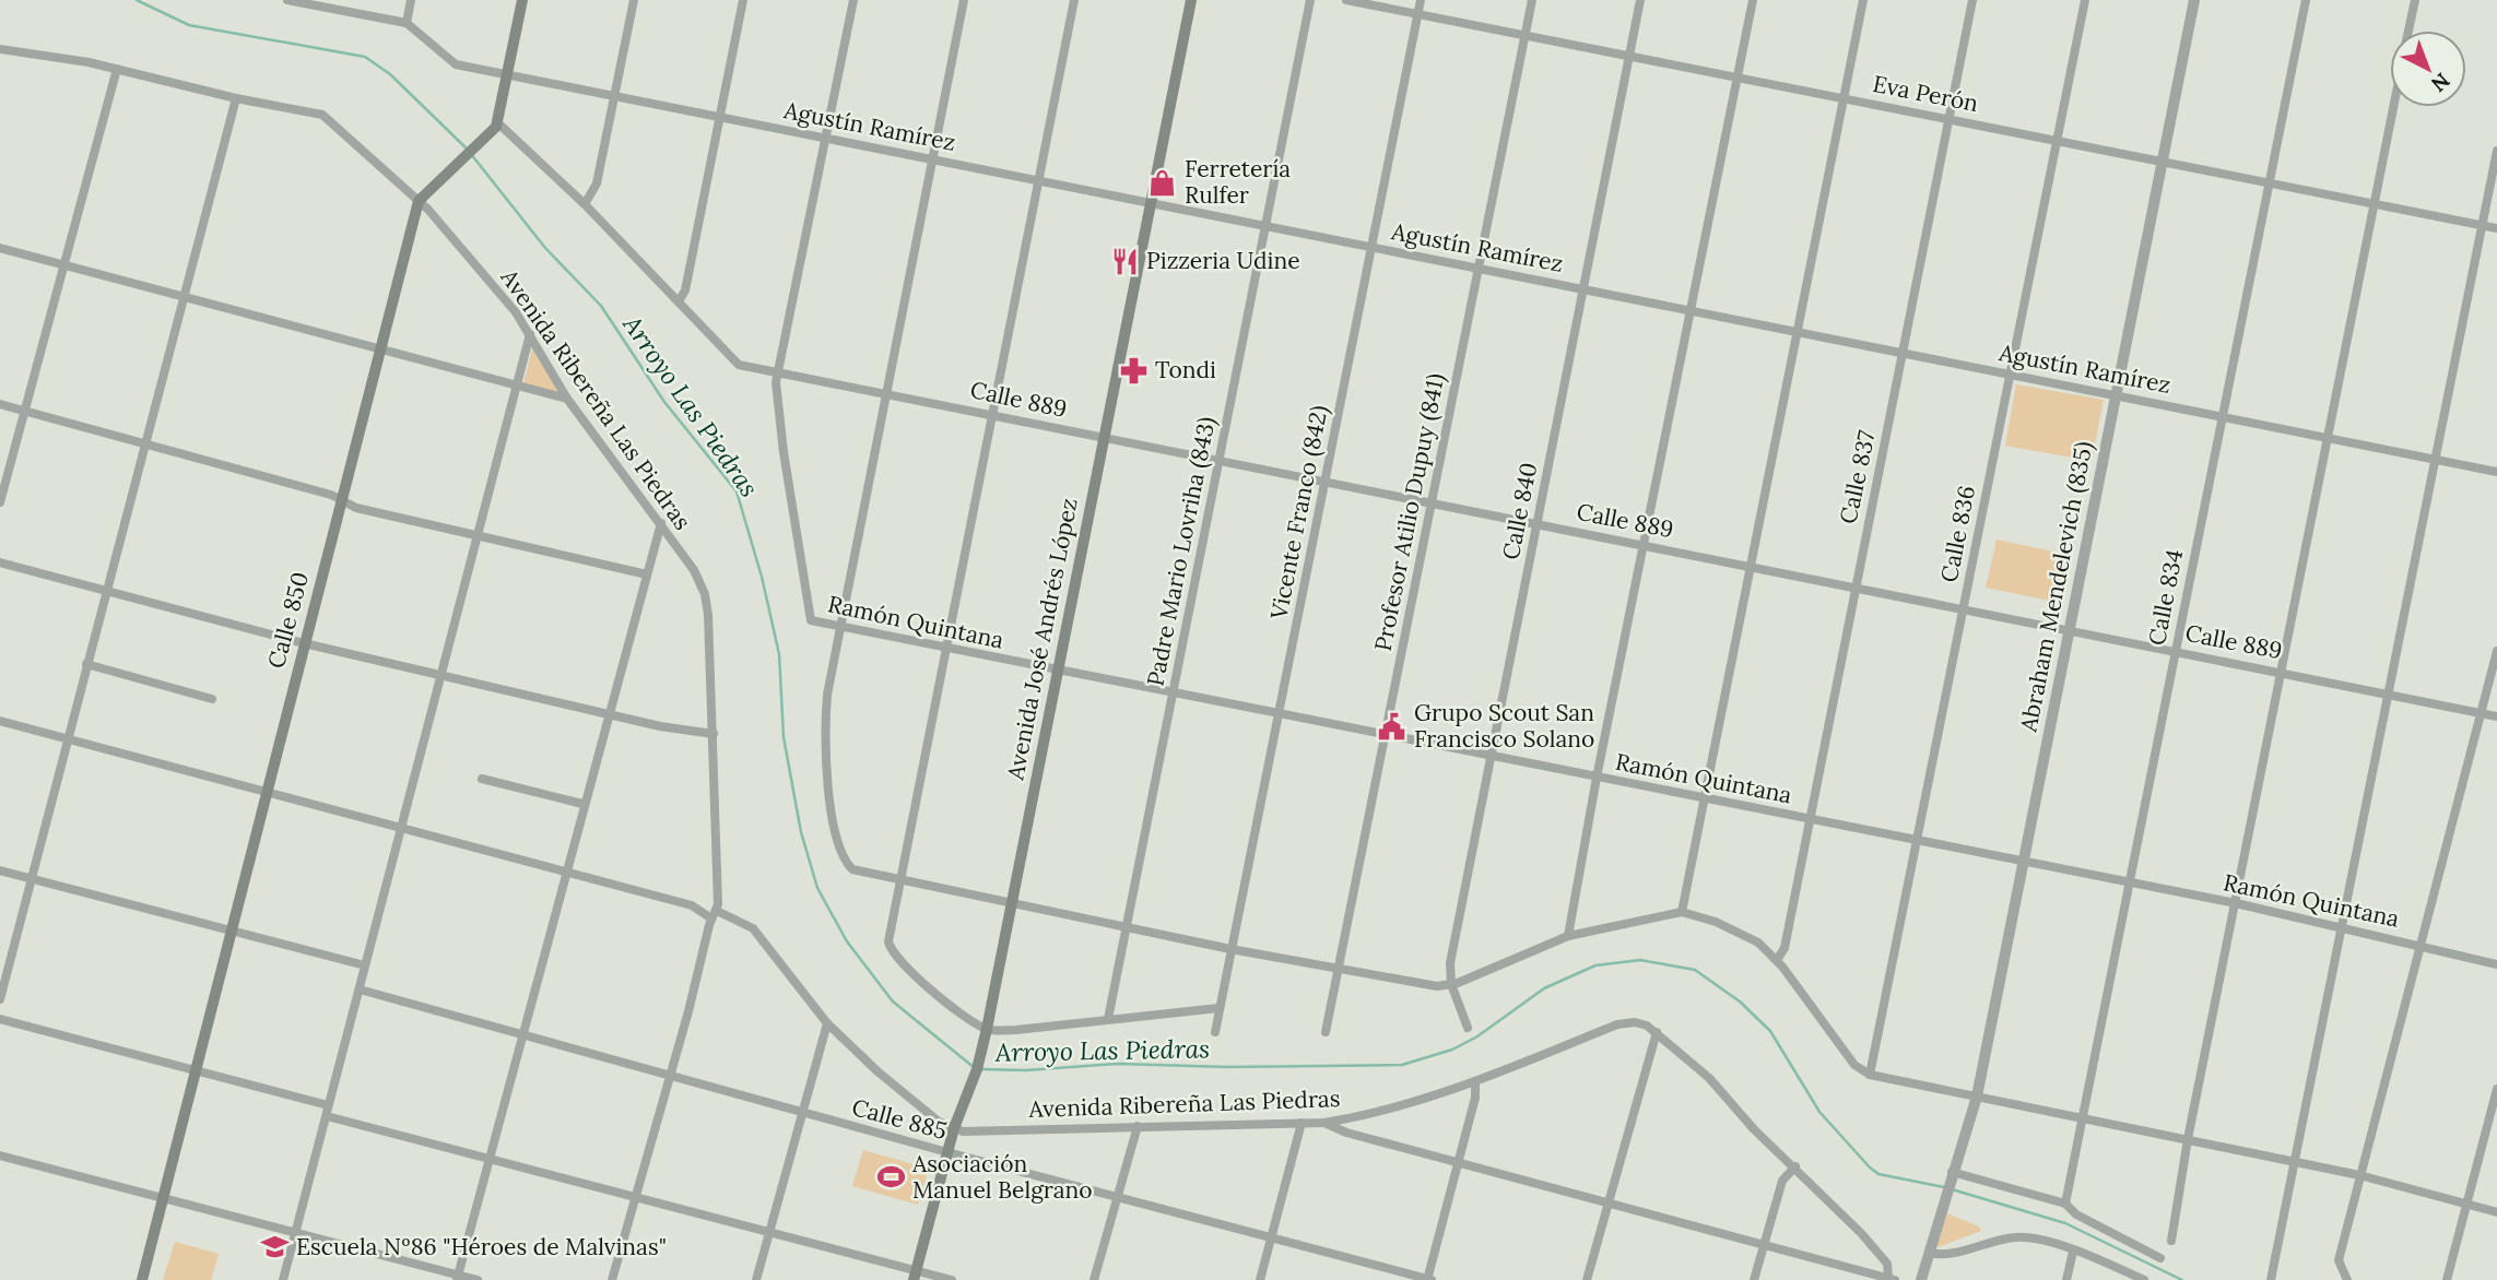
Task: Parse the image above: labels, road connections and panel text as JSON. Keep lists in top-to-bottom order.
{
  "streets": {
    "main road": ["Calle 850", "Avenida José Andrés López"],
    "street": [
      "Eva Perón",
      "Agustín Ramírez",
      "Avenida Ribereña Las Piedras",
      "Calle 889",
      "Calle 837",
      "Calle 840",
      "Vicente Franco (842)",
      "Profesor Atilio Dupuy (841)",
      "Calle 836",
      "Padre Mario Lovriha (843)",
      "Abraham Mendelevich (835)",
      "Calle 834",
      "Ramón Quintana",
      "Calle 885"
    ]
  },
  "crossings": [
    ["Eva Perón", "Calle 837"],
    ["Eva Perón", "Calle 840"],
    ["Eva Perón", "Vicente Franco (842)"],
    ["Eva Perón", "Profesor Atilio Dupuy (841)"],
    ["Eva Perón", "Calle 836"],
    ["Eva Perón", "Abraham Mendelevich (835)"],
    ["Eva Perón", "Calle 834"],
    ["Agustín Ramírez", "Calle 837"],
    ["Agustín Ramírez", "Calle 840"],
    ["Agustín Ramírez", "Vicente Franco (842)"],
    ["Agustín Ramírez", "Profesor Atilio Dupuy (841)"],
    ["Agustín Ramírez", "Calle 836"],
    ["Agustín Ramírez", "Padre Mario Lovriha (843)"],
    ["Agustín Ramírez", "Abraham Mendelevich (835)"],
    ["Agustín Ramírez", "Calle 834"],
    ["Agustín Ramírez", "Avenida José Andrés López"],
    ["Avenida Ribereña Las Piedras", "Calle 850"],
    ["Avenida Ribereña Las Piedras", "Avenida José Andrés López"],
    ["Calle 889", "Calle 837"],
    ["Calle 889", "Calle 840"],
    ["Calle 889", "Vicente Franco (842)"],
    ["Calle 889", "Profesor Atilio Dupuy (841)"],
    ["Calle 889", "Calle 836"],
    ["Calle 889", "Padre Mario Lovriha (843)"],
    ["Calle 889", "Abraham Mendelevich (835)"],
    ["Calle 889", "Calle 834"],
    ["Calle 889", "Ramón Quintana"],
    ["Calle 889", "Avenida José Andrés López"],
    ["Calle 837", "Ramón Quintana"],
    ["Calle 840", "Ramón Quintana"],
    ["Vicente Franco (842)", "Ramón Quintana"],
    ["Profesor Atilio Dupuy (841)", "Ramón Quintana"],
    ["Calle 836", "Ramón Quintana"],
    ["Padre Mario Lovriha (843)", "Ramón Quintana"],
    ["Abraham Mendelevich (835)", "Ramón Quintana"],
    ["Calle 834", "Ramón Quintana"],
    ["Ramón Quintana", "Avenida José Andrés López"],
    ["Avenida José Andrés López", "Calle 885"]
  ],
  "water": ["Arroyo Las Piedras"],
  "places": {
    "shop": ["Ferretería Rulfer"],
    "restaurant": ["Pizzeria Udine"],
    "pharmacy": ["Tondi"],
    "public building": ["Grupo Scout San Francisco Solano"],
    "sports": ["Asociación Manuel Belgrano"],
    "school or university": ["Escuela Nº86 \"Héroes de Malvinas\""]
  },
  "north": "bottom right"
}
